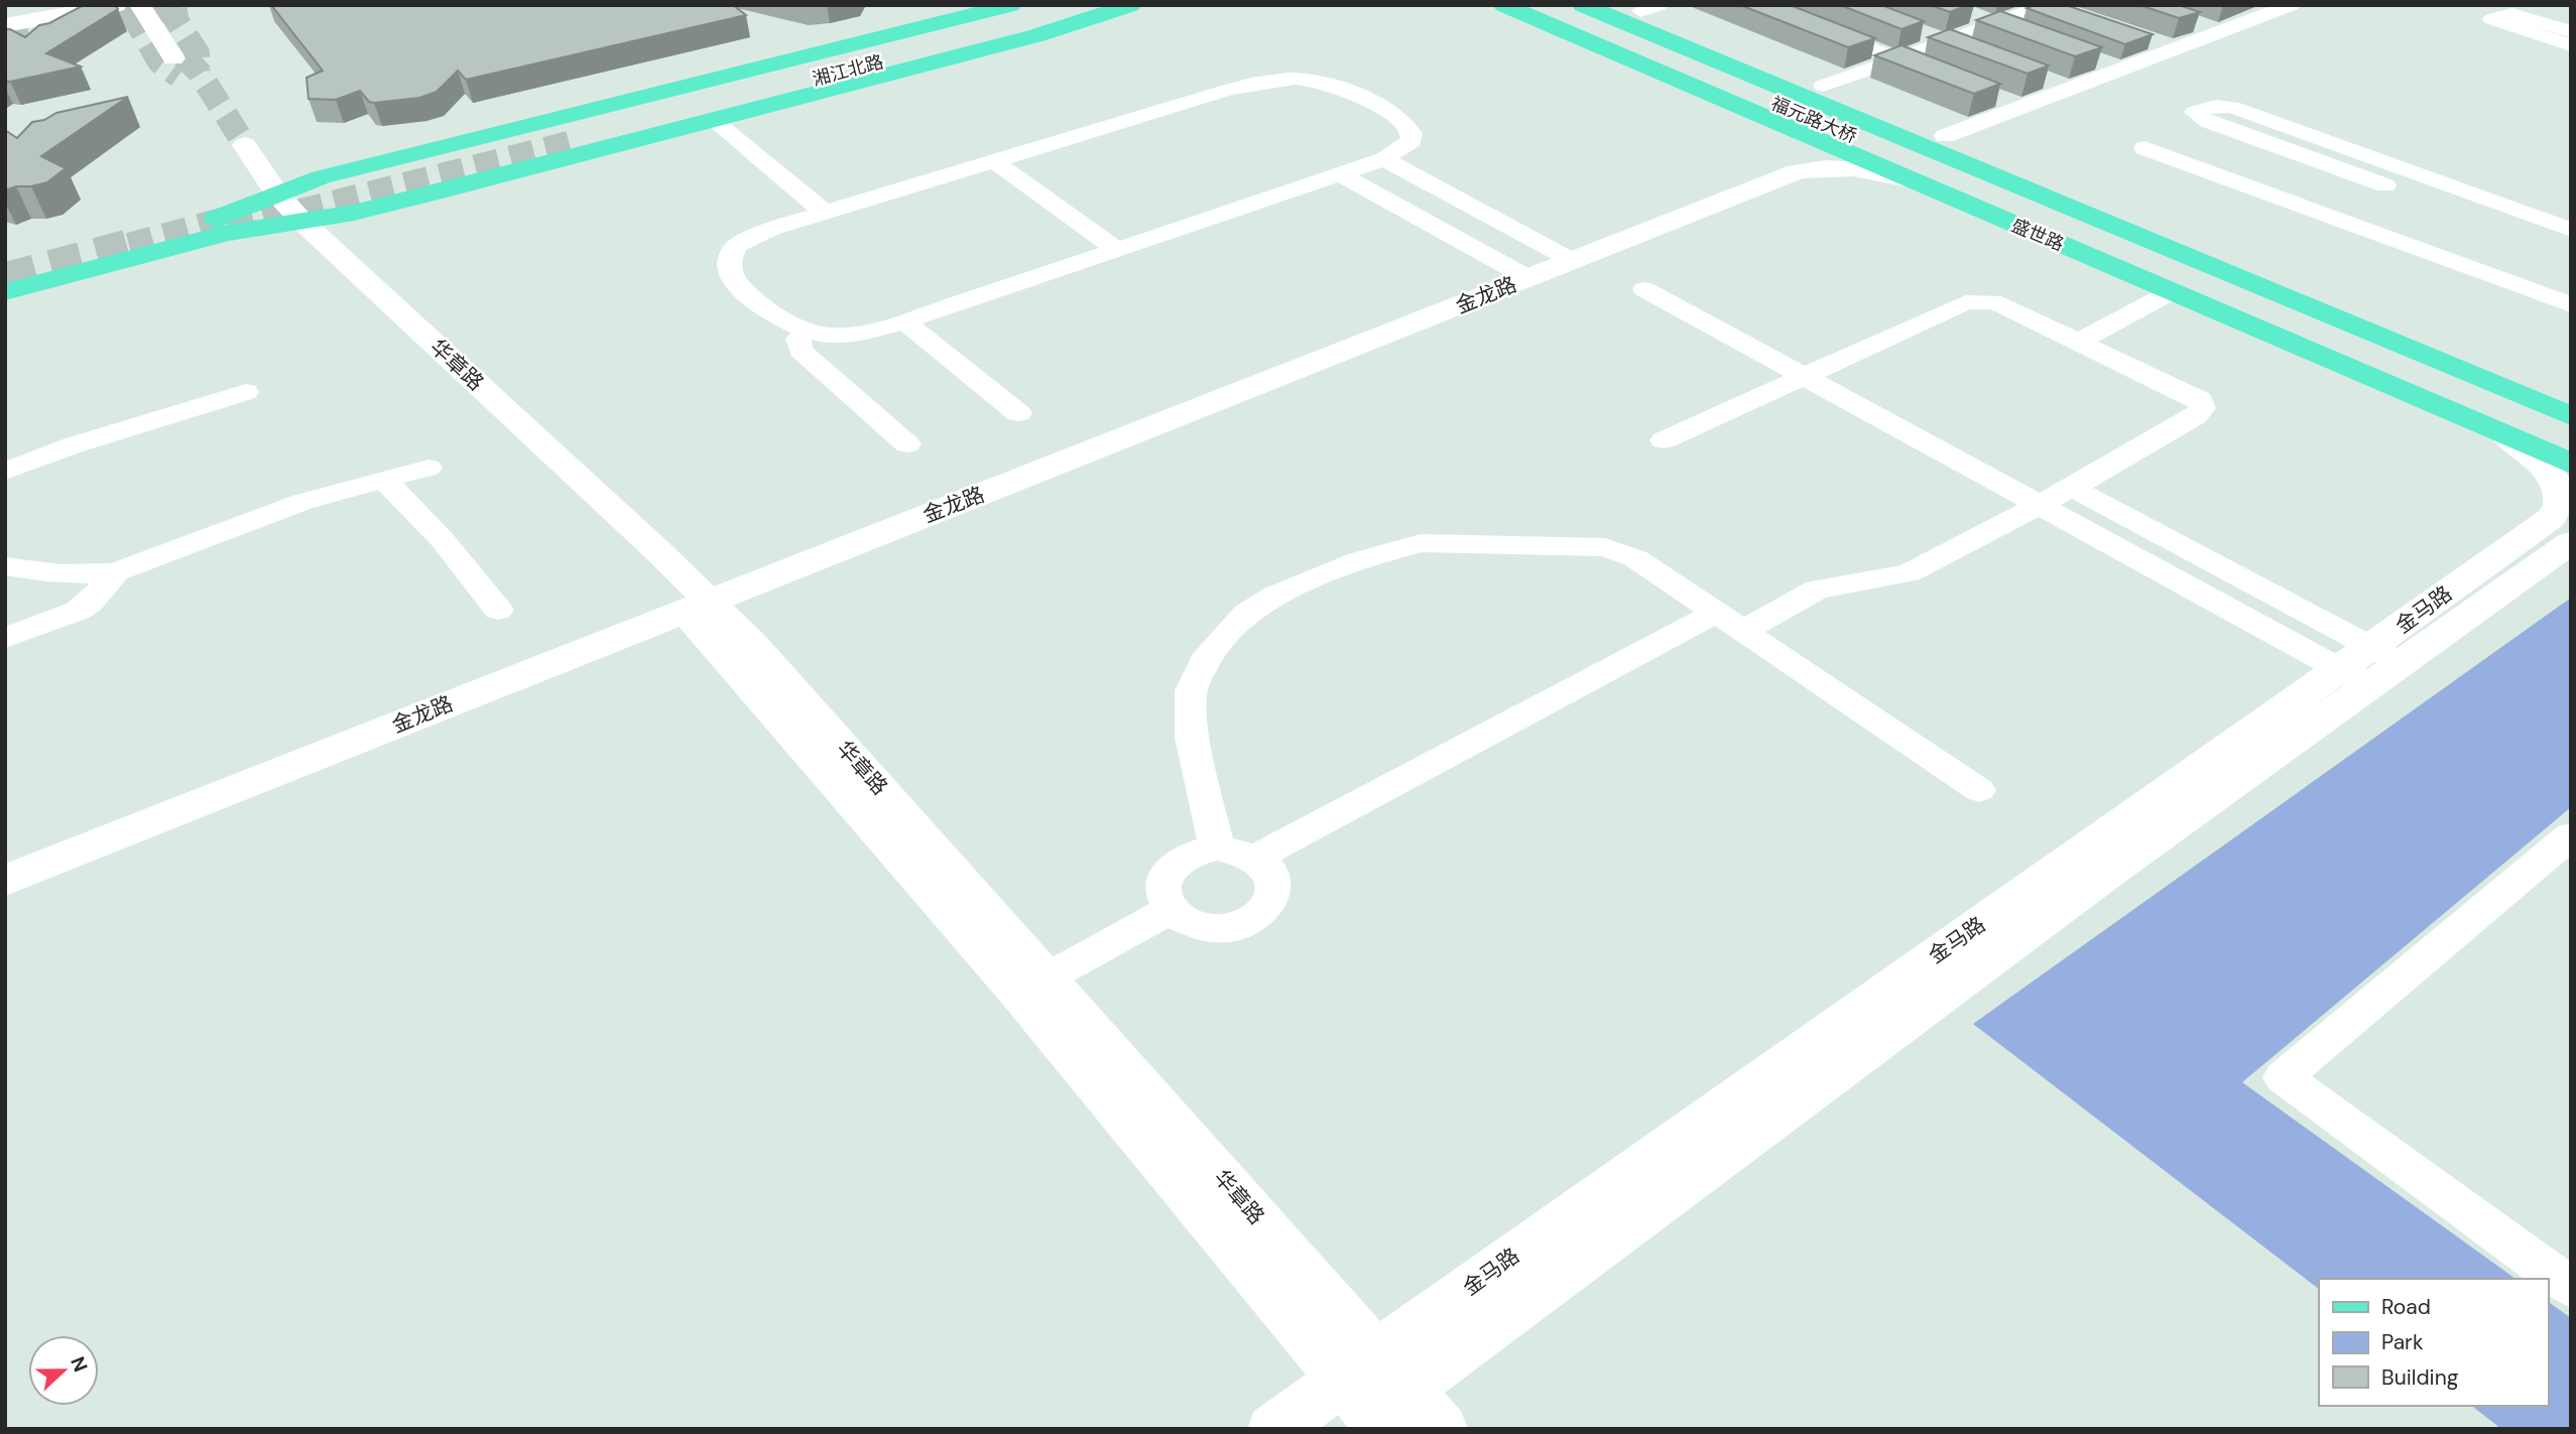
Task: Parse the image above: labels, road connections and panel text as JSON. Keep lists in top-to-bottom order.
{
  "streets": {
    "main road": [
      "湘江北路",
      "福元路大桥",
      "盛世路",
      "金龙路",
      "华章路",
      "金马路"
    ]
  },
  "crossings": [
    ["盛世路", "金龙路"],
    ["盛世路", "金马路"],
    ["金龙路", "华章路"],
    ["华章路", "金马路"]
  ],
  "legend": ["Road", "Park", "Building"],
  "north": "right"
}
